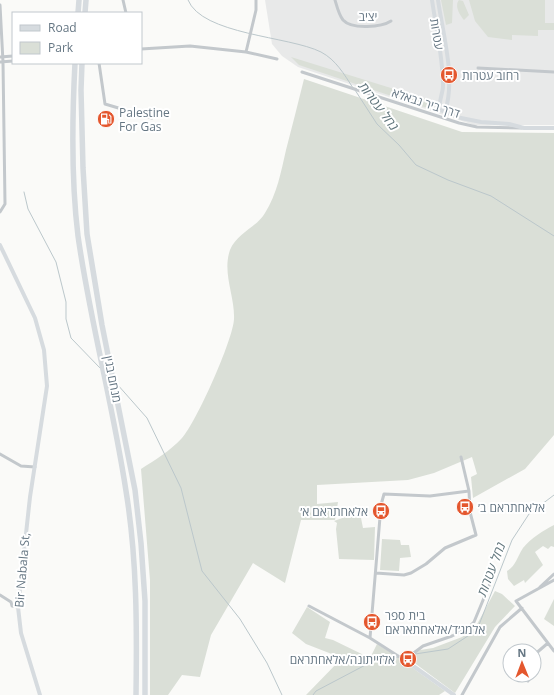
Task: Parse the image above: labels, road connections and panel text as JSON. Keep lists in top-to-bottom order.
{
  "streets": {
    "highway": ["מנחם בגין"],
    "street": [
      "יציב",
      "עטרות",
      "דרך ביר נבאלא",
      "Bir Nabala St,"
    ]
  },
  "water": ["נחל עטרות"],
  "places": {
    "bus stop": [
      "רחוב עטרות",
      "אלאחתראם ב׳",
      "אלאחתראם א׳",
      "בית ספר אלמג׳ד/אלאחתאראם",
      "אלזייתונה/אלאחתראם"
    ],
    "fuel station": ["Palestine For Gas"]
  },
  "legend": ["Road", "Park"],
  "north": "top"
}
